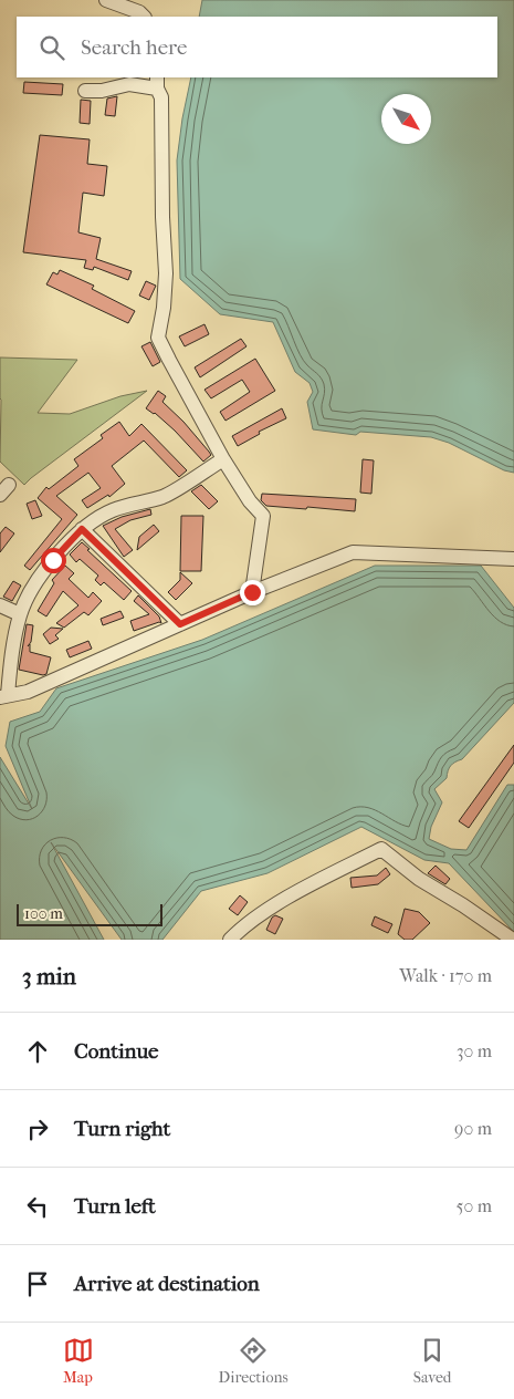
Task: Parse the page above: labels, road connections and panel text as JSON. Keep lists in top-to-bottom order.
{
  "scale_bar": "100 m",
  "north": "bottom right",
  "page": {
    "search": "Search here",
    "scale": "100 m",
    "heading": ["3 min", "Walk · 170 m"],
    "list": [
      ["Continue", "30 m"],
      ["Turn right", "90 m"],
      ["Turn left", "50 m"],
      "Arrive at destination"
    ],
    "nav": ["Map", "Directions", "Saved"]
  }
}
